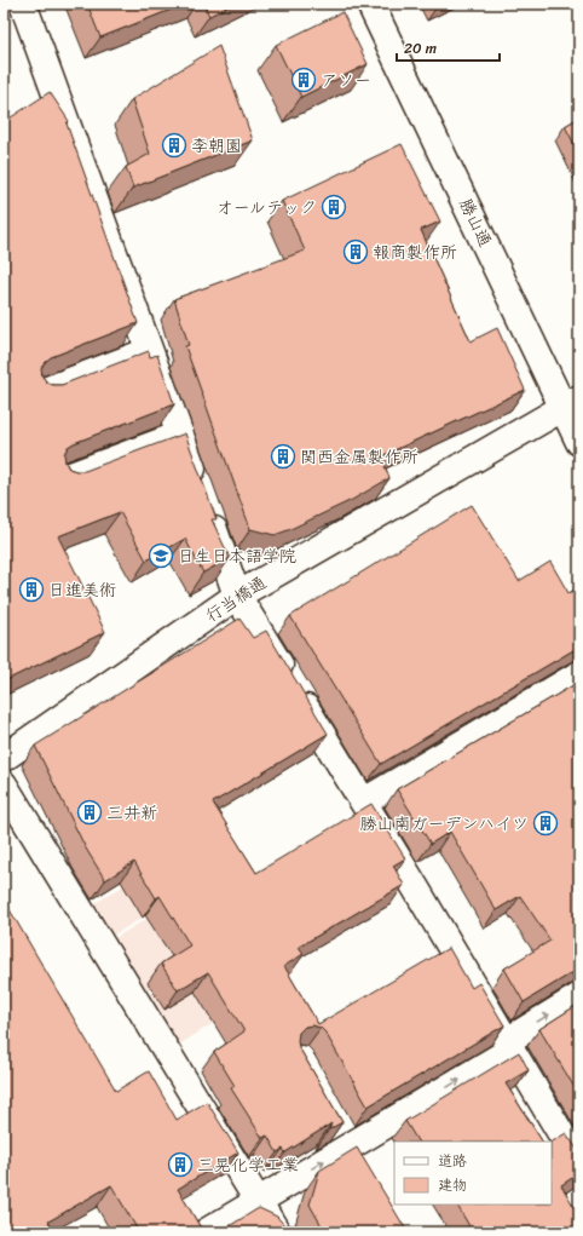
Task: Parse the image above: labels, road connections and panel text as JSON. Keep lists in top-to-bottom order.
{
  "streets": {
    "street": ["勝山通", "行当橋通"]
  },
  "crossings": [
    ["勝山通", "行当橋通"]
  ],
  "places": {
    "building": [
      "アソー",
      "李朝園",
      "オールテック",
      "報商製作所",
      "関西金属製作所",
      "日進美術",
      "三井新",
      "勝山南ガーデンハイツ",
      "三晃化学工業"
    ],
    "school or university": ["日生日本語学院"]
  },
  "legend": ["道路", "建物"],
  "scale_bar": "20 m"
}
